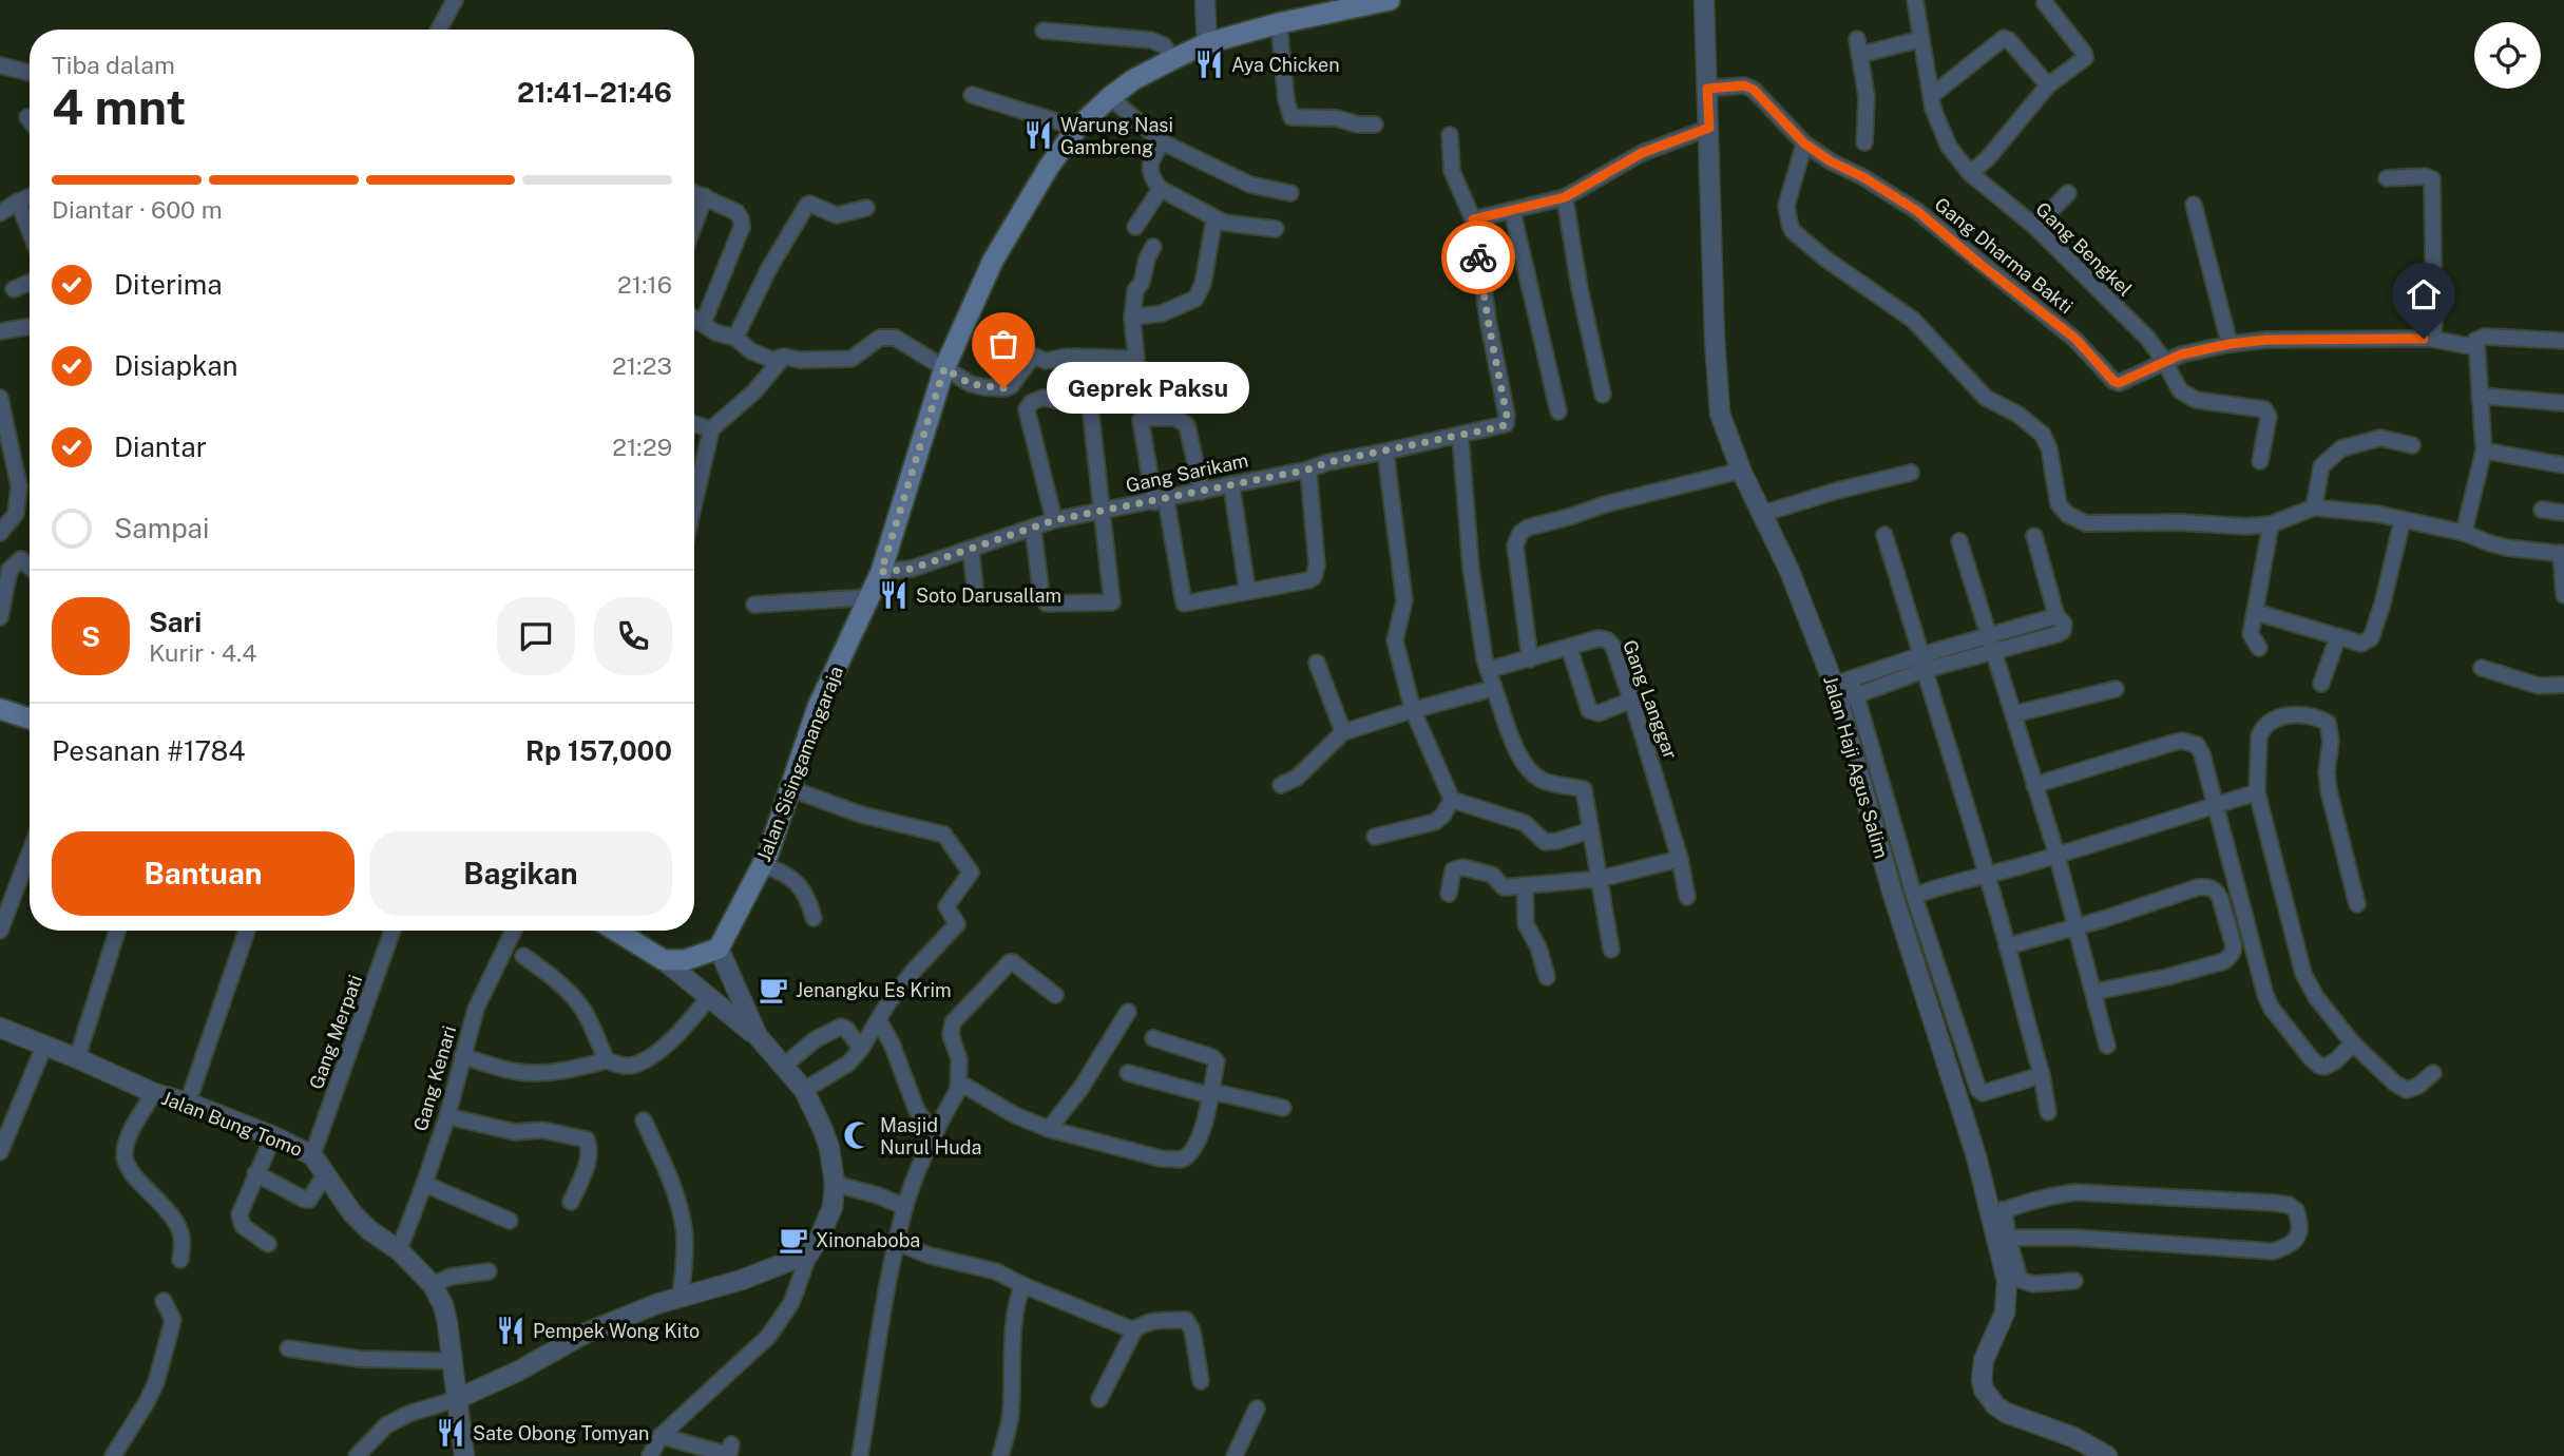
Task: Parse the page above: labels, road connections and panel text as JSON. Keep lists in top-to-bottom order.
{
  "streets": {
    "main road": ["Jalan Sisingamangaraja"],
    "street": [
      "Gang Bengkel",
      "Gang Dharma Bakti",
      "Gang Sarikam",
      "Gang Langgar",
      "Jalan Haji Agus Salim",
      "Gang Merpati",
      "Gang Kenari",
      "Jalan Bung Tomo"
    ]
  },
  "crossings": [
    ["Gang Bengkel", "Gang Dharma Bakti"],
    ["Gang Dharma Bakti", "Jalan Haji Agus Salim"],
    ["Gang Sarikam", "Jalan Sisingamangaraja"],
    ["Gang Merpati", "Jalan Bung Tomo"],
    ["Gang Kenari", "Jalan Bung Tomo"]
  ],
  "places": {
    "restaurant": [
      "Aya Chicken",
      "Warung Nasi Gambreng",
      "Soto Darusallam",
      "Pempek Wong Kito",
      "Sate Obong Tomyan"
    ],
    "other": ["Geprek Paksu"],
    "cafe": ["Jenangku Es Krim", "Xinonaboba"],
    "mosque": ["Masjid Nurul Huda"]
  },
  "page": {
    "heading": ["4 mnt", "Tiba dalam", "21:41–21:46"],
    "panel": [
      "Sari",
      "Kurir · 4.4",
      "Pesanan #1784",
      "Rp 157,000"
    ],
    "bar": "Diantar · 600 m",
    "list": [
      ["Diterima", "21:16"],
      ["Disiapkan", "21:23"],
      ["Diantar", "21:29"],
      "Sampai"
    ],
    "bubble": "Geprek Paksu",
    "round": "S",
    "buttons": ["Bantuan", "Bagikan"]
  }
}
